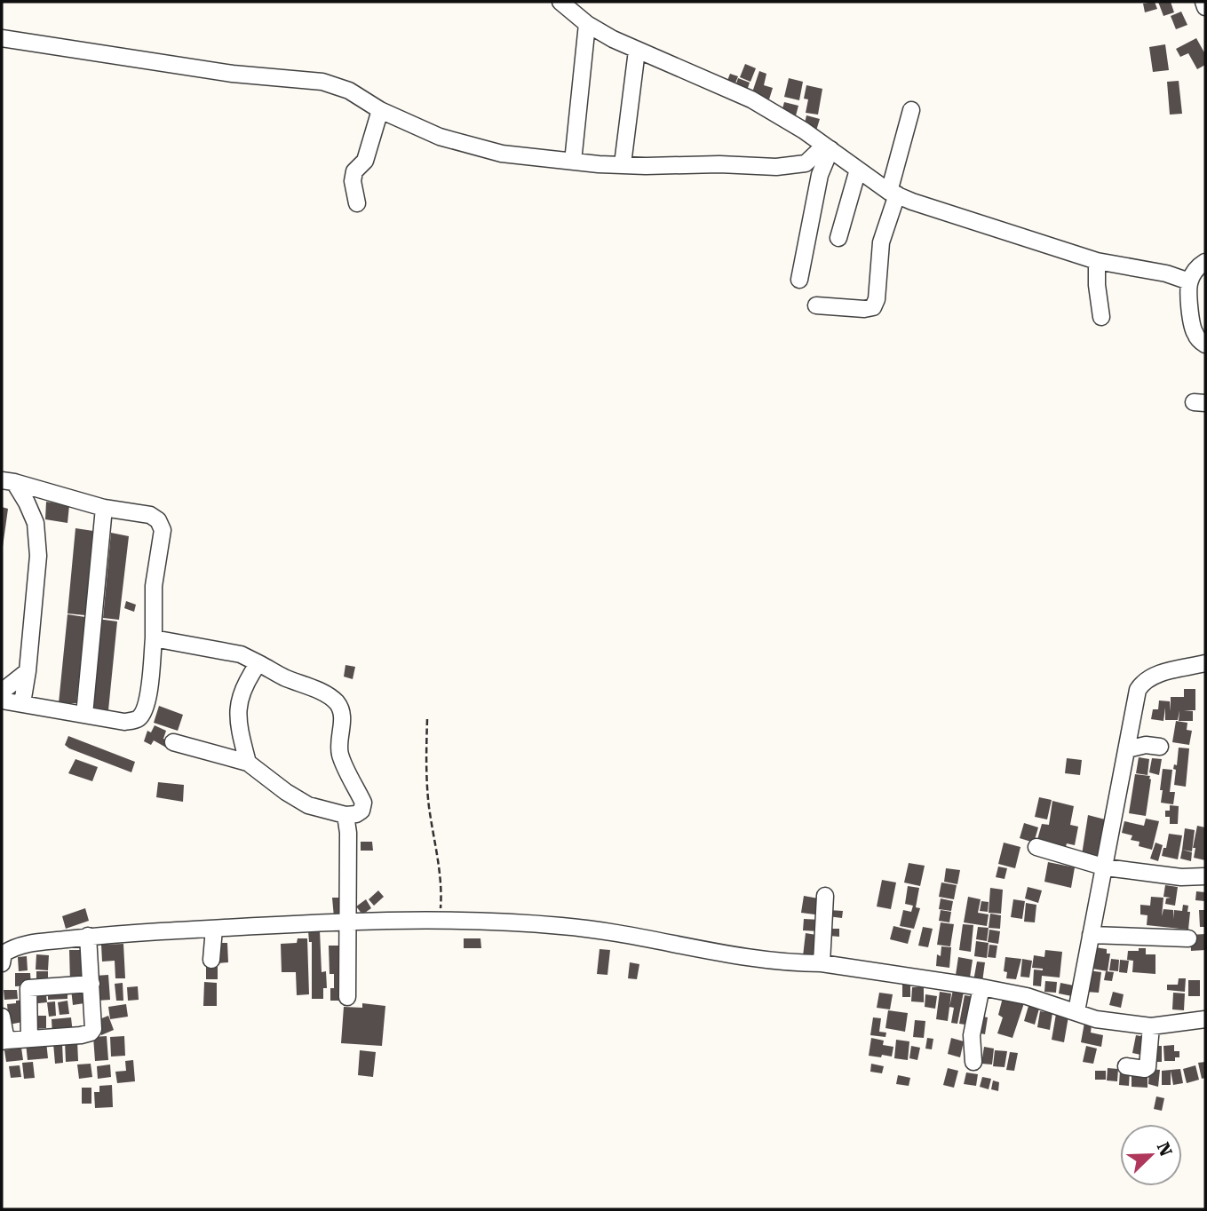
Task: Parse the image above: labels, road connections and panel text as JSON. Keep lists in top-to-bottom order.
{
  "north": "top right"
}
